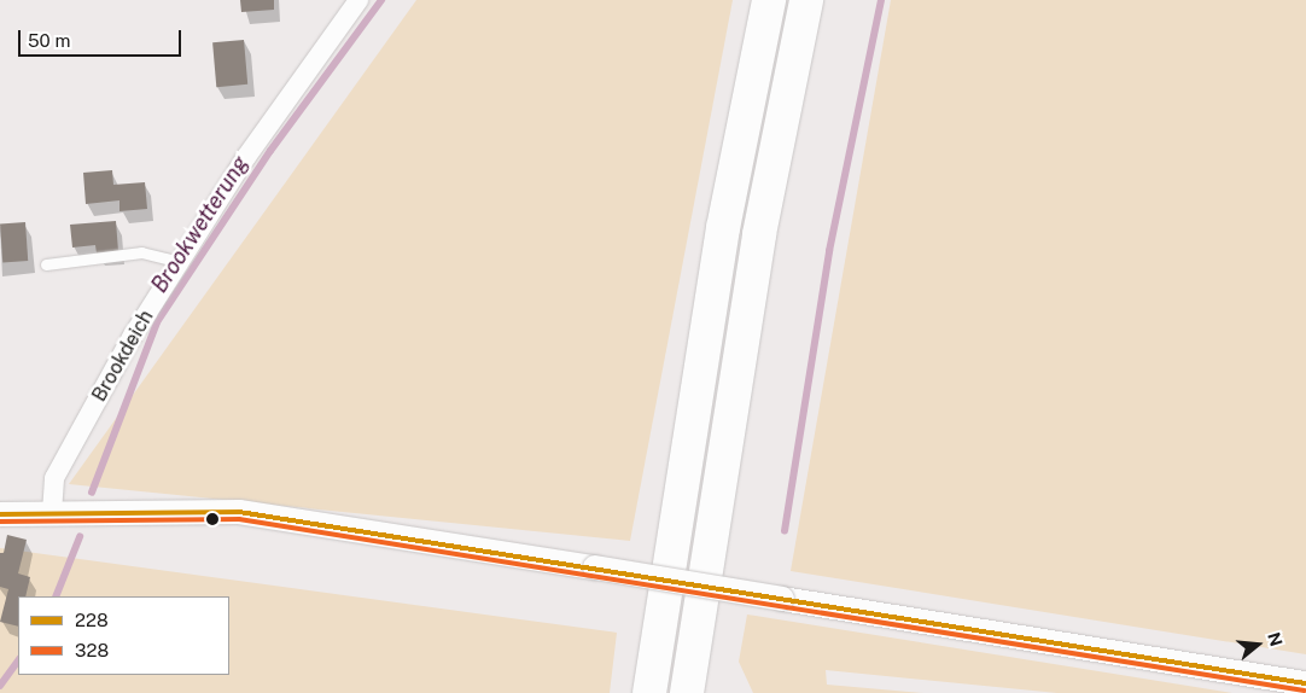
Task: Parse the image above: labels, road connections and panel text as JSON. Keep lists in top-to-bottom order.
{
  "streets": {
    "street": ["Brookdeich"]
  },
  "water": ["Brookwetterung"],
  "lines": ["transit line 228", "transit line 328"],
  "legend": ["228", "328"],
  "scale_bar": "50 m",
  "north": "right"
}
